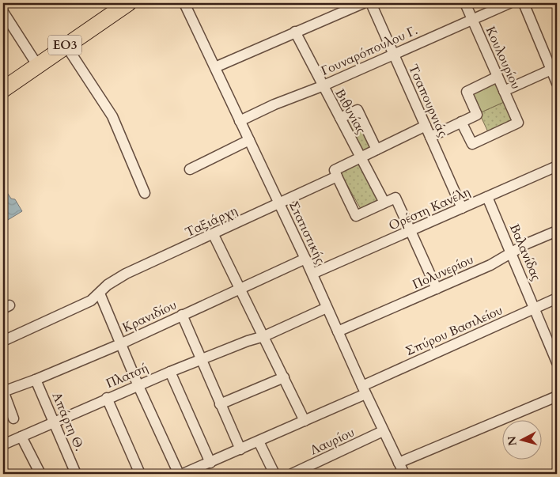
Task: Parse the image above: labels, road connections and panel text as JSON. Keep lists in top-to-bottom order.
{
  "streets": {
    "main road": ["ΕΟ3"],
    "street": [
      "Γουναρόπουλου Γ.",
      "Κουλουρίου",
      "Τσαπουρνιάς",
      "Βιθυνίας",
      "Ορέστη Κανέλη",
      "Ταξιάρχη",
      "Στατιστικής",
      "Βαλανίδας",
      "Πολυνερίου",
      "Κρανιδίου",
      "Σπύρου Βασιλείου",
      "Πλατσή",
      "Απάρτη Θ.",
      "Λαυρίου"
    ]
  },
  "crossings": [
    ["Γουναρόπουλου Γ.", "Κουλουρίου"],
    ["Γουναρόπουλου Γ.", "Τσαπουρνιάς"],
    ["Γουναρόπουλου Γ.", "Βιθυνίας"],
    ["Γουναρόπουλου Γ.", "Στατιστικής"],
    ["Τσαπουρνιάς", "Ορέστη Κανέλη"],
    ["Τσαπουρνιάς", "Ταξιάρχη"],
    ["Βιθυνίας", "Ταξιάρχη"],
    ["Ορέστη Κανέλη", "Στατιστικής"],
    ["Ορέστη Κανέλη", "Βαλανίδας"],
    ["Ταξιάρχη", "Στατιστικής"],
    ["Στατιστικής", "Πολυνερίου"],
    ["Στατιστικής", "Κρανιδίου"],
    ["Στατιστικής", "Σπύρου Βασιλείου"],
    ["Στατιστικής", "Πλατσή"],
    ["Στατιστικής", "Λαυρίου"],
    ["Βαλανίδας", "Πολυνερίου"],
    ["Βαλανίδας", "Σπύρου Βασιλείου"],
    ["Κρανιδίου", "Απάρτη Θ."],
    ["Πλατσή", "Απάρτη Θ."]
  ],
  "north": "left"
}
